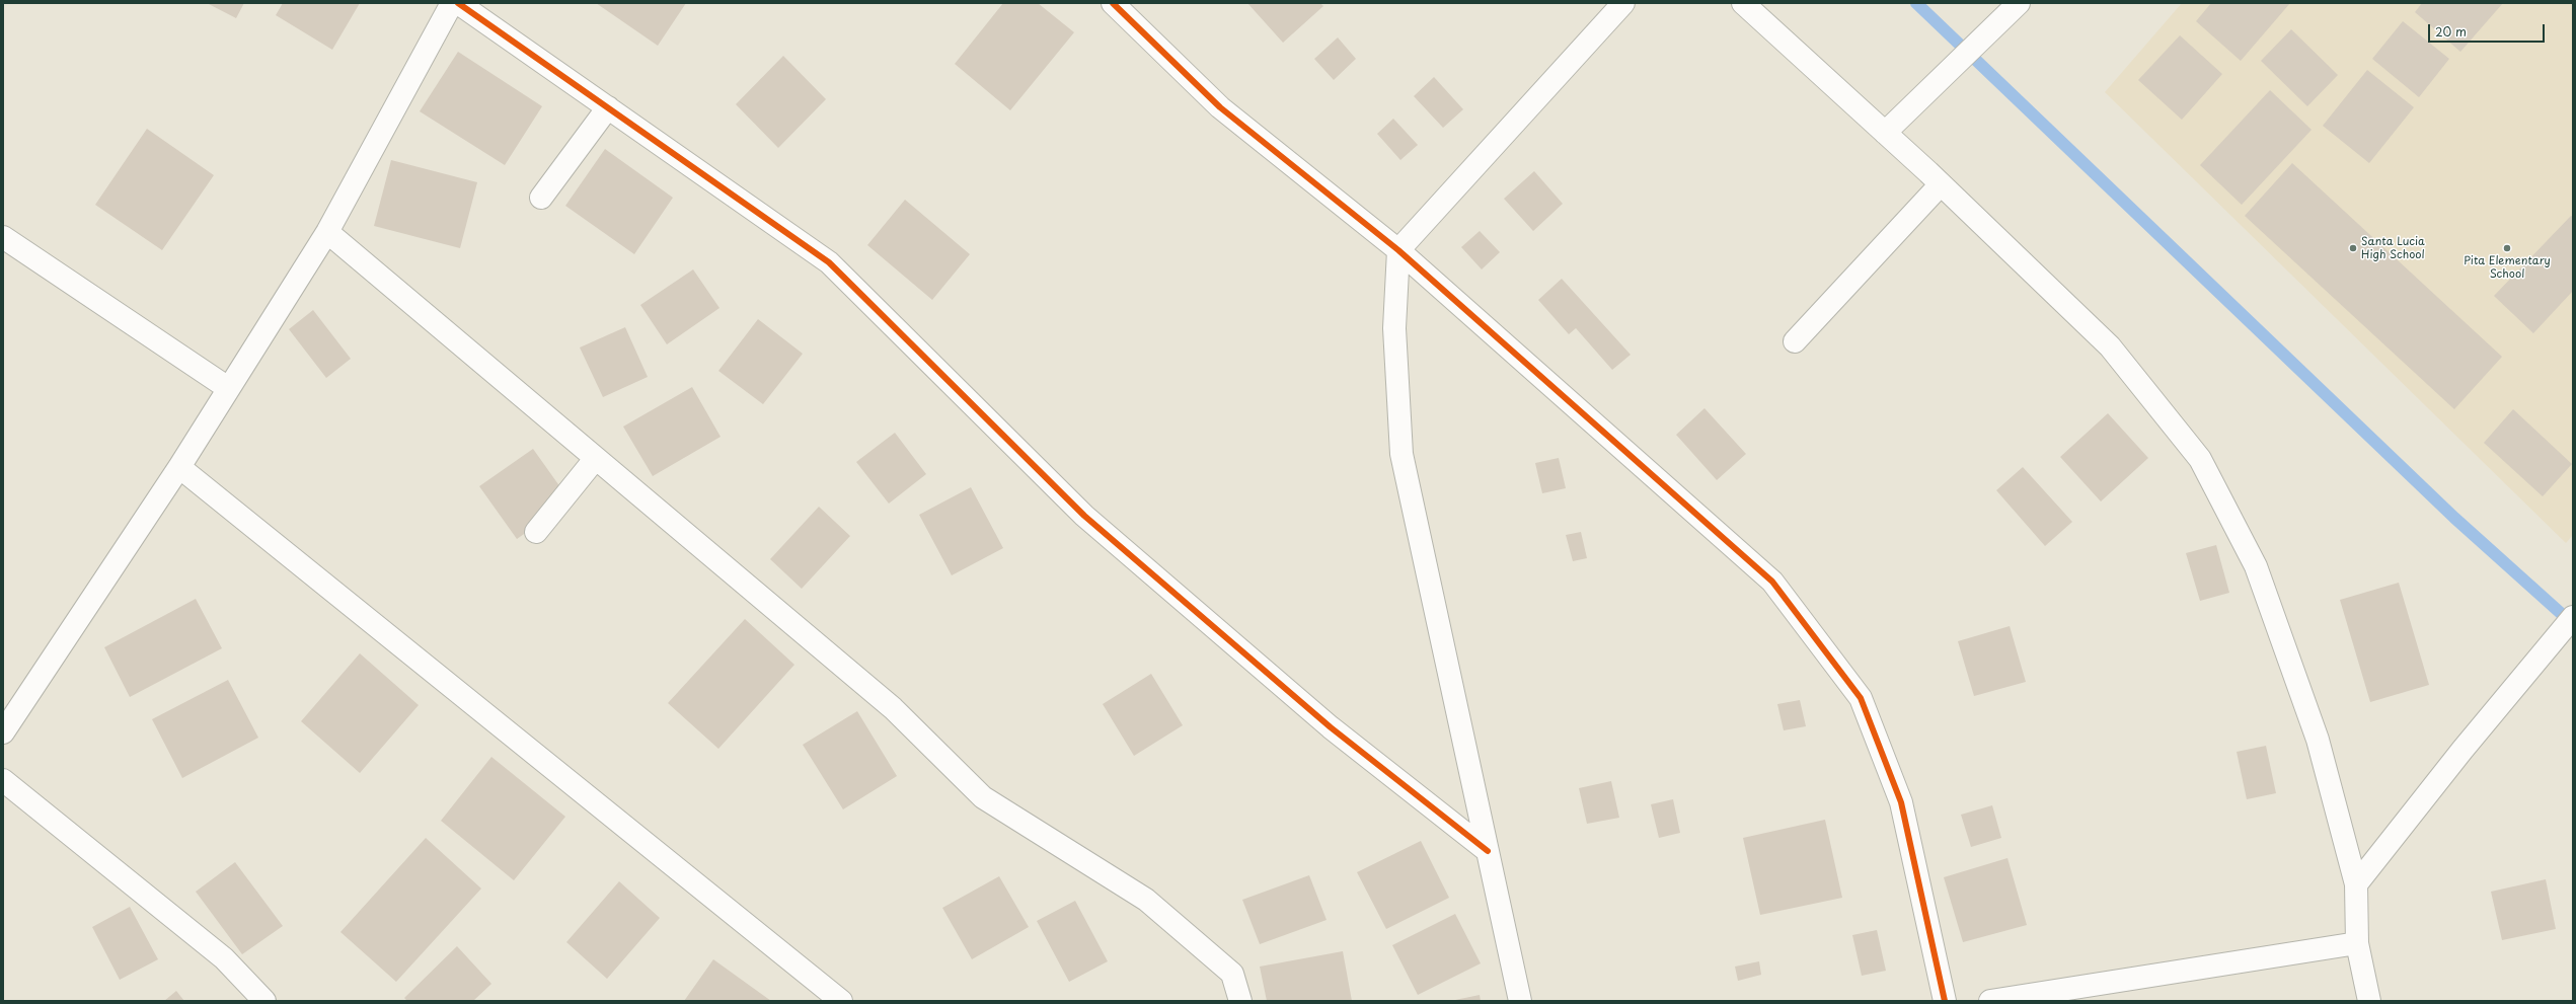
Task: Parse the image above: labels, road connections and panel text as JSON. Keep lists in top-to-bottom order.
{
  "places": ["Santa Lucia High School", "Pita Elementary School"],
  "scale_bar": "20 m"
}
